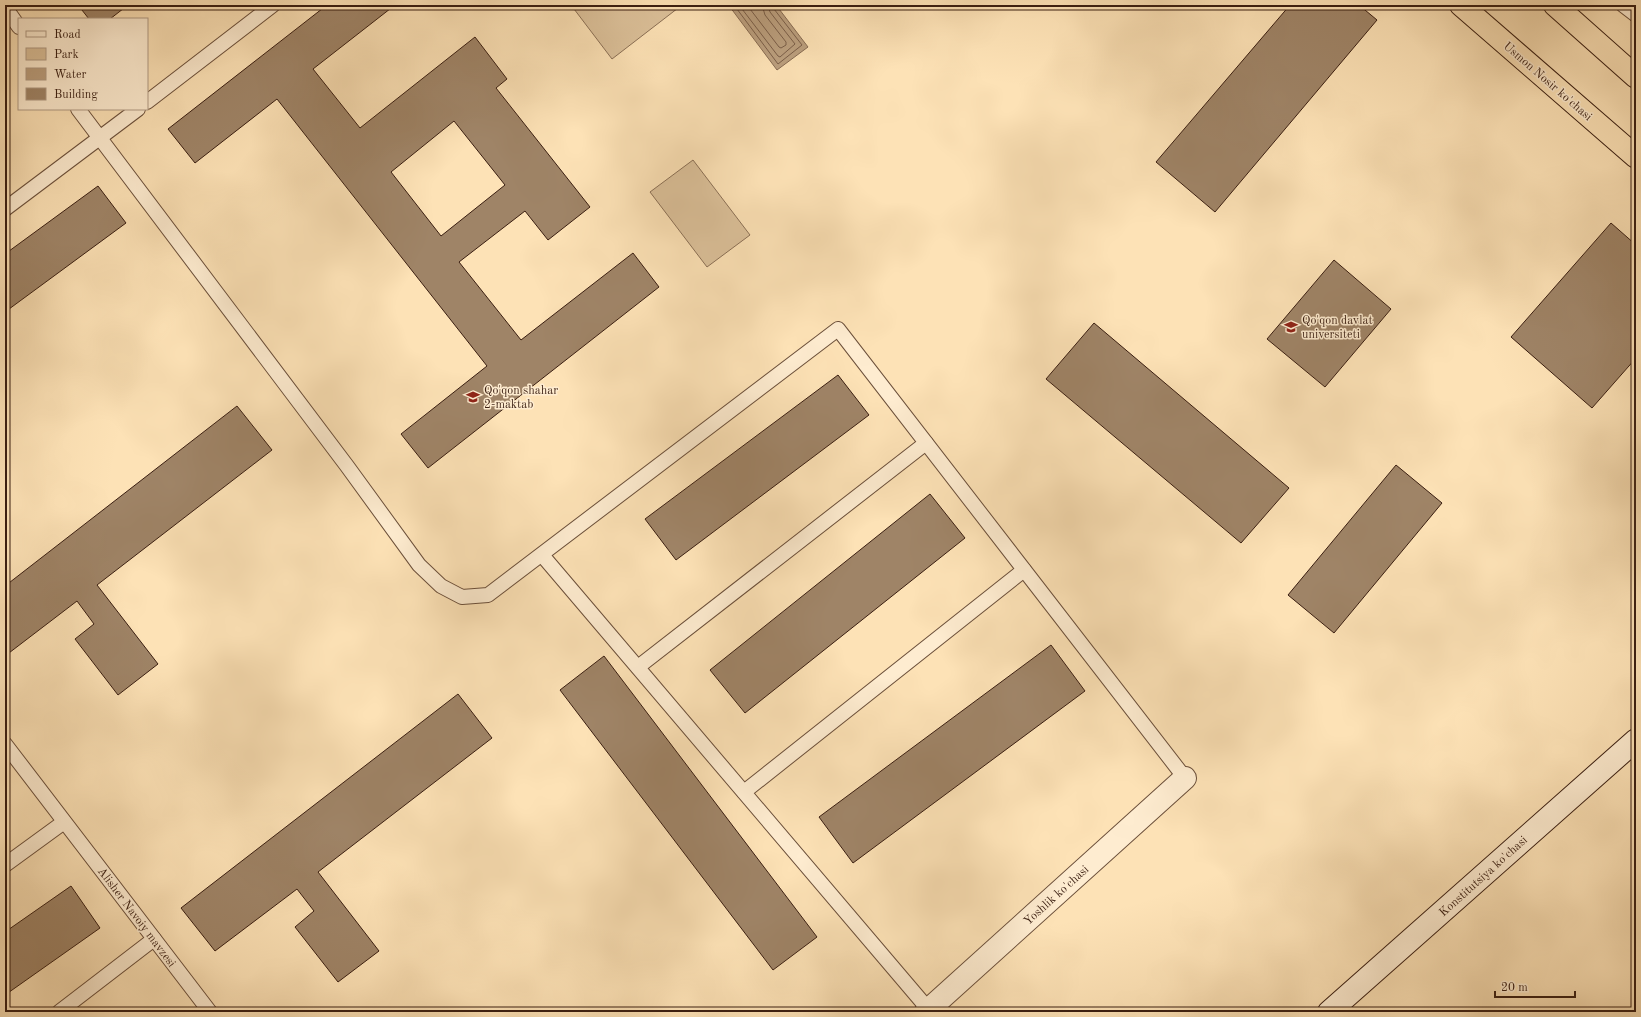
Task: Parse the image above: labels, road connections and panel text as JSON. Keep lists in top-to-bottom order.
{
  "streets": {
    "highway": ["Usmon Nosir ko'chasi"],
    "street": ["Konstitutsiya ko'chasi", "Yoshlik ko'chasi"],
    "lane": ["Alisher Navoiy mavzesi"]
  },
  "places": {
    "school or university": ["Qo'qon davlat universiteti", "Qo'qon shahar 2-maktab"]
  },
  "legend": [
    "Road",
    "Park",
    "Water",
    "Building"
  ],
  "scale_bar": "20 m"
}
